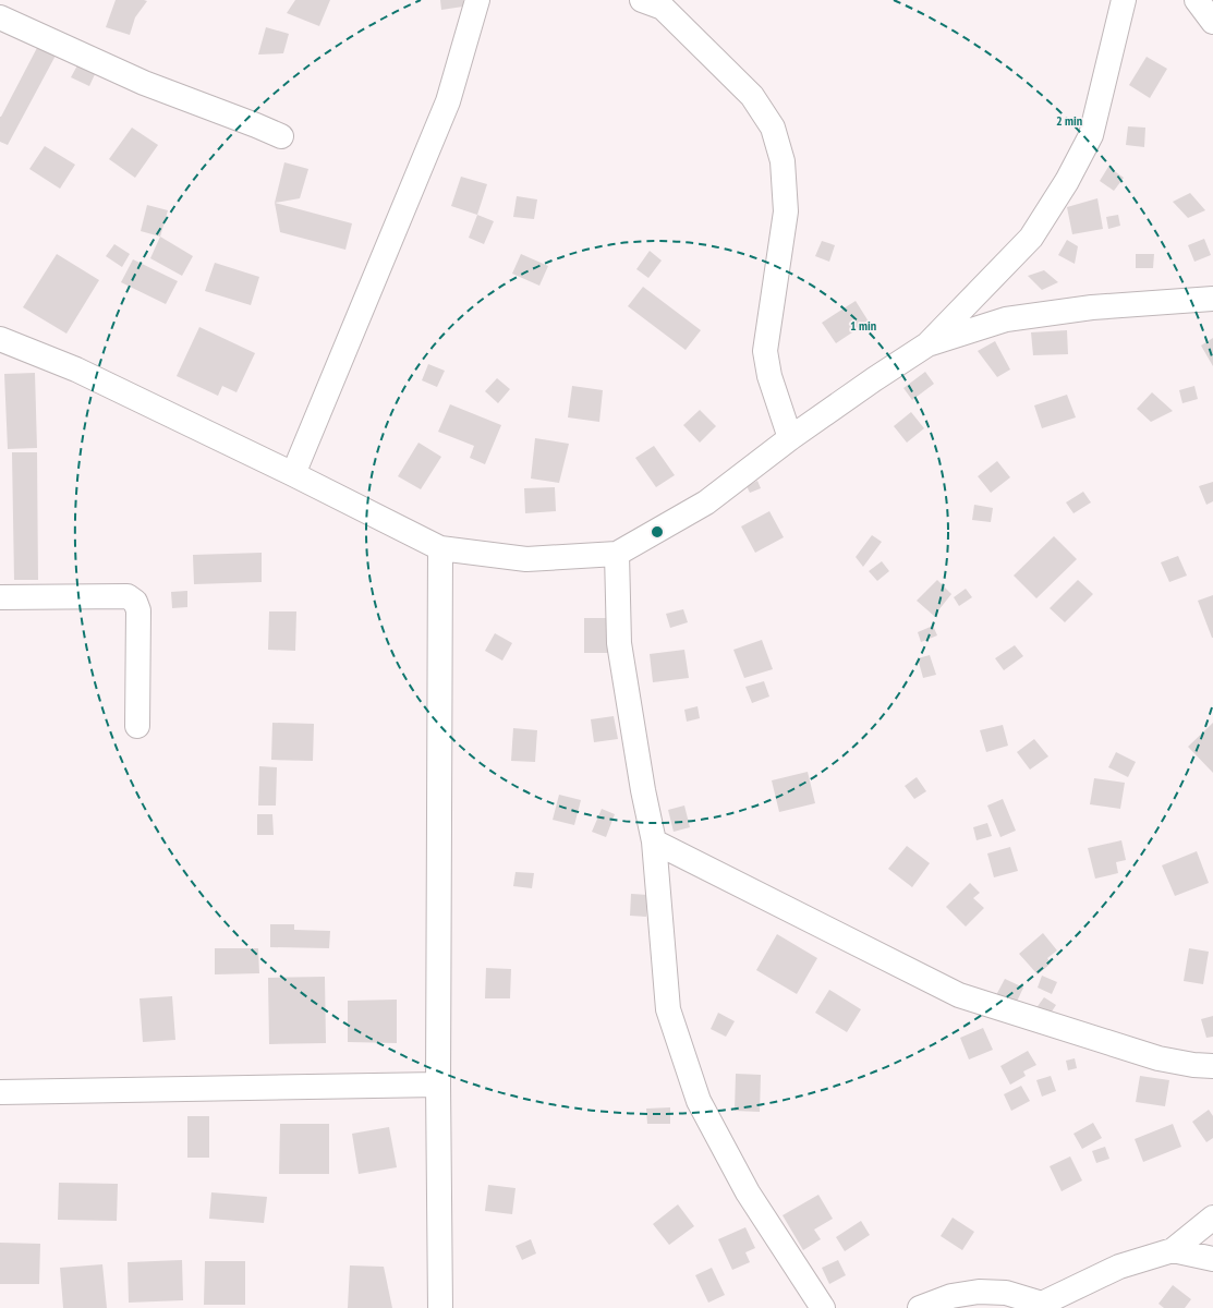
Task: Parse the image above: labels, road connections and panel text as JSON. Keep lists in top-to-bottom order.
{
  "rings": ["2 min", "1 min"]
}
